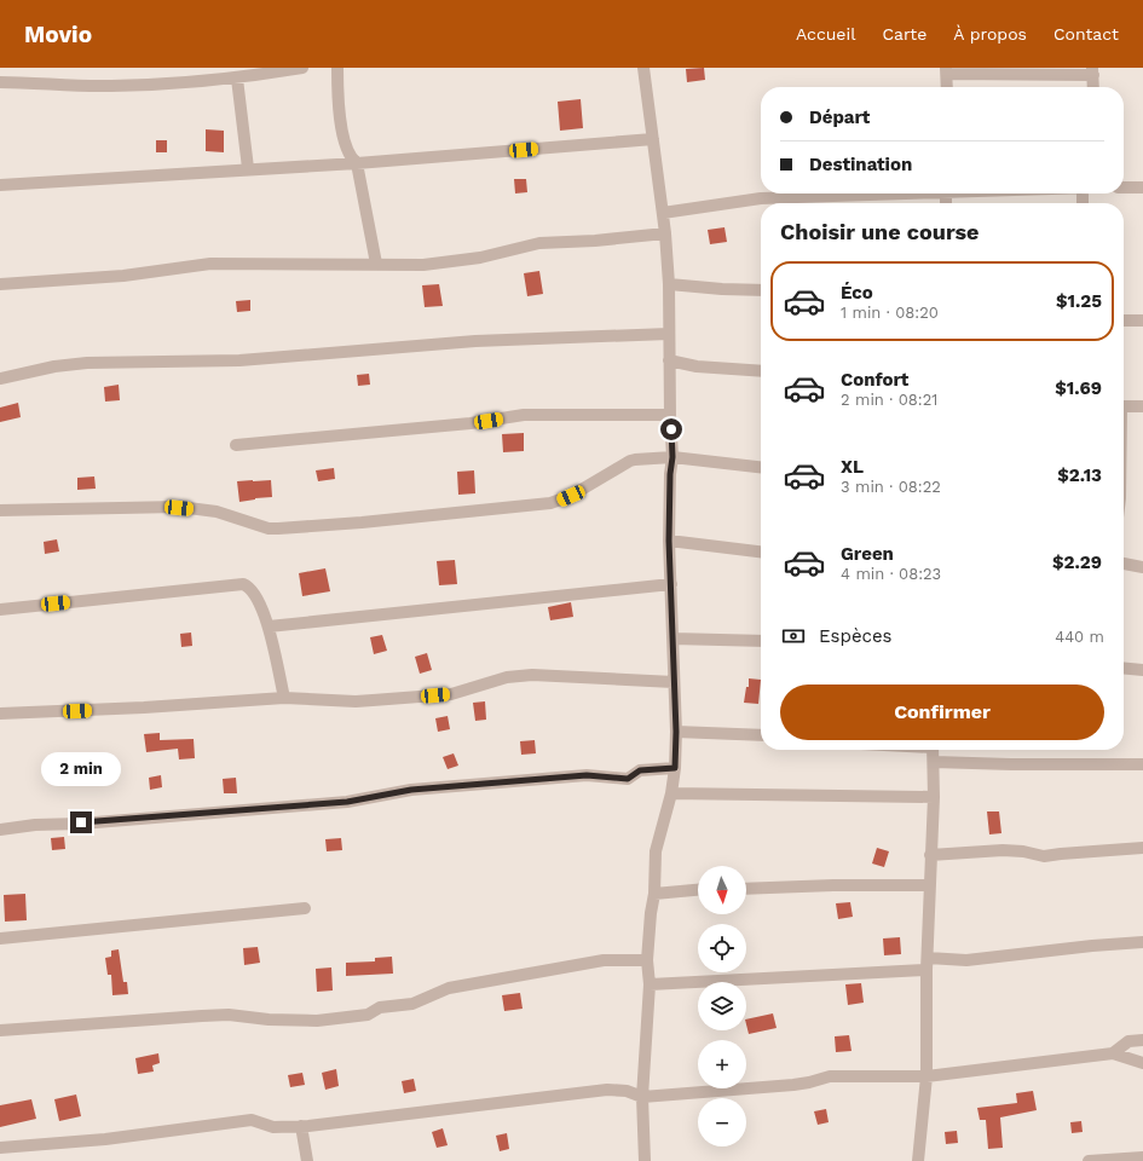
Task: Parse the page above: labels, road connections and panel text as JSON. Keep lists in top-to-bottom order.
{
  "north": "bottom",
  "page": {
    "header": "Movio",
    "nav": [
      "Accueil",
      "Carte",
      "À propos",
      "Contact"
    ],
    "banner": ["Départ", "Destination"],
    "heading": "Choisir une course",
    "list": [
      {
        "name": "Éco",
        "note": "1 min · 08:20",
        "value": "$1.25"
      },
      {
        "name": "Confort",
        "note": "2 min · 08:21",
        "value": "$1.69"
      },
      {
        "name": "XL",
        "note": "3 min · 08:22",
        "value": "$2.13"
      },
      {
        "name": "Green",
        "note": "4 min · 08:23",
        "value": "$2.29"
      }
    ],
    "pay": ["Espèces", "440 m"],
    "buttons": "Confirmer",
    "bubble": "2 min",
    "map_buttons": ["+", "−"]
  }
}
